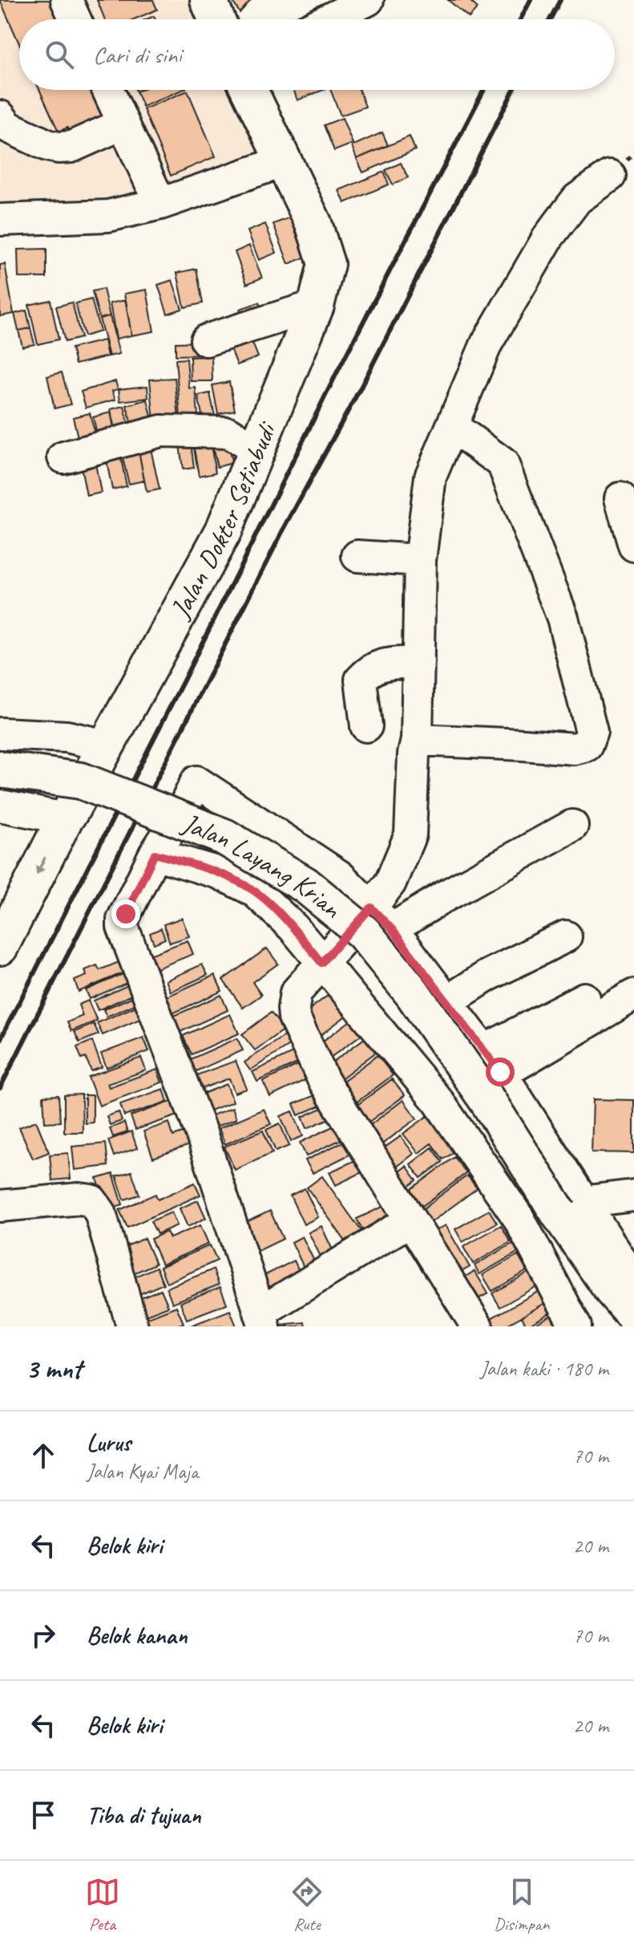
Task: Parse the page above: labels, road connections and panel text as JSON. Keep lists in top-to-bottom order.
{
  "streets": {
    "main road": ["Jalan Dokter Setiabudi", "Jalan Layang Krian"]
  },
  "page": {
    "search": "Cari di sini",
    "heading": ["3 mnt", "Jalan kaki · 180 m"],
    "list": [
      ["Lurus", "Jalan Kyai Maja", "70 m"],
      ["Belok kiri", "20 m"],
      ["Belok kanan", "70 m"],
      ["Belok kiri", "20 m"],
      "Tiba di tujuan"
    ],
    "nav": ["Peta", "Rute", "Disimpan"]
  }
}
